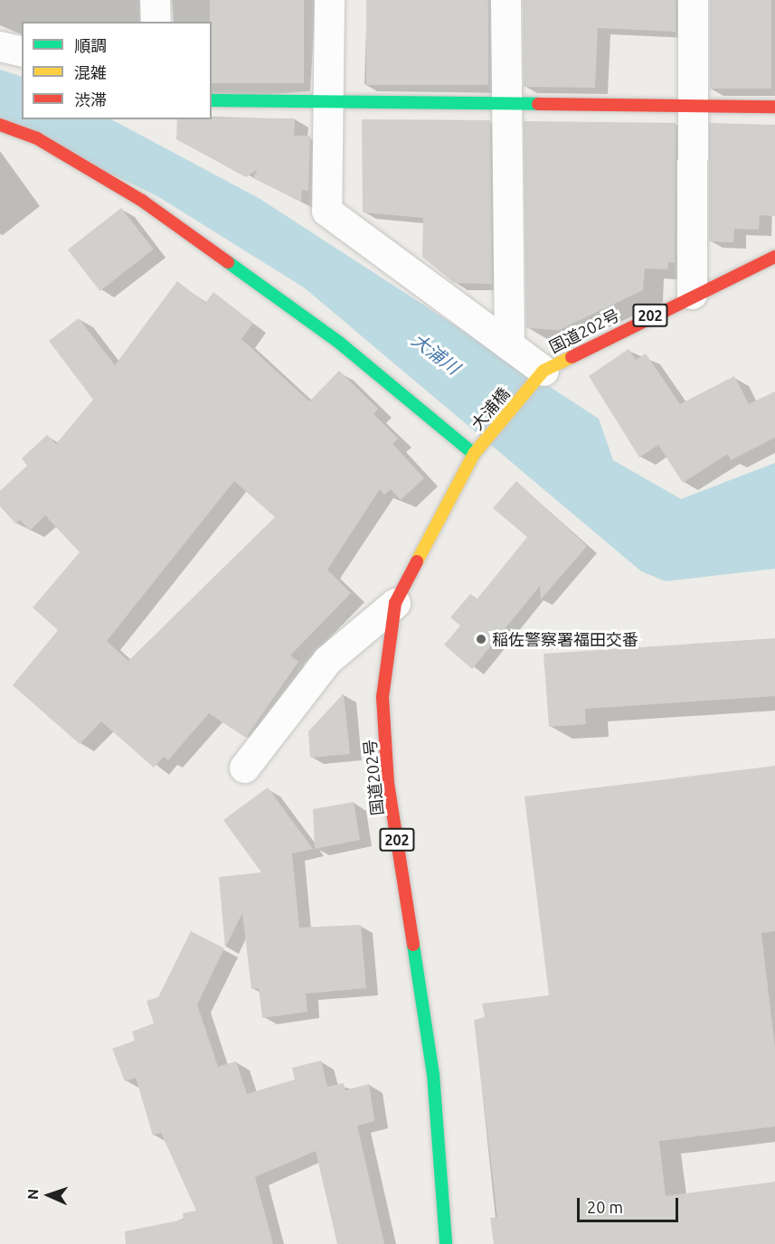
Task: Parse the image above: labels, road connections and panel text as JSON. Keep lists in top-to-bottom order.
{
  "streets": {
    "main road": ["202", "国道202号", "大浦橋"]
  },
  "crossings": [
    ["国道202号", "大浦橋"]
  ],
  "water": ["大浦川"],
  "places": ["稲佐警察署福田交番"],
  "legend": ["順調", "混雑", "渋滞"],
  "scale_bar": "20 m",
  "north": "left"
}
